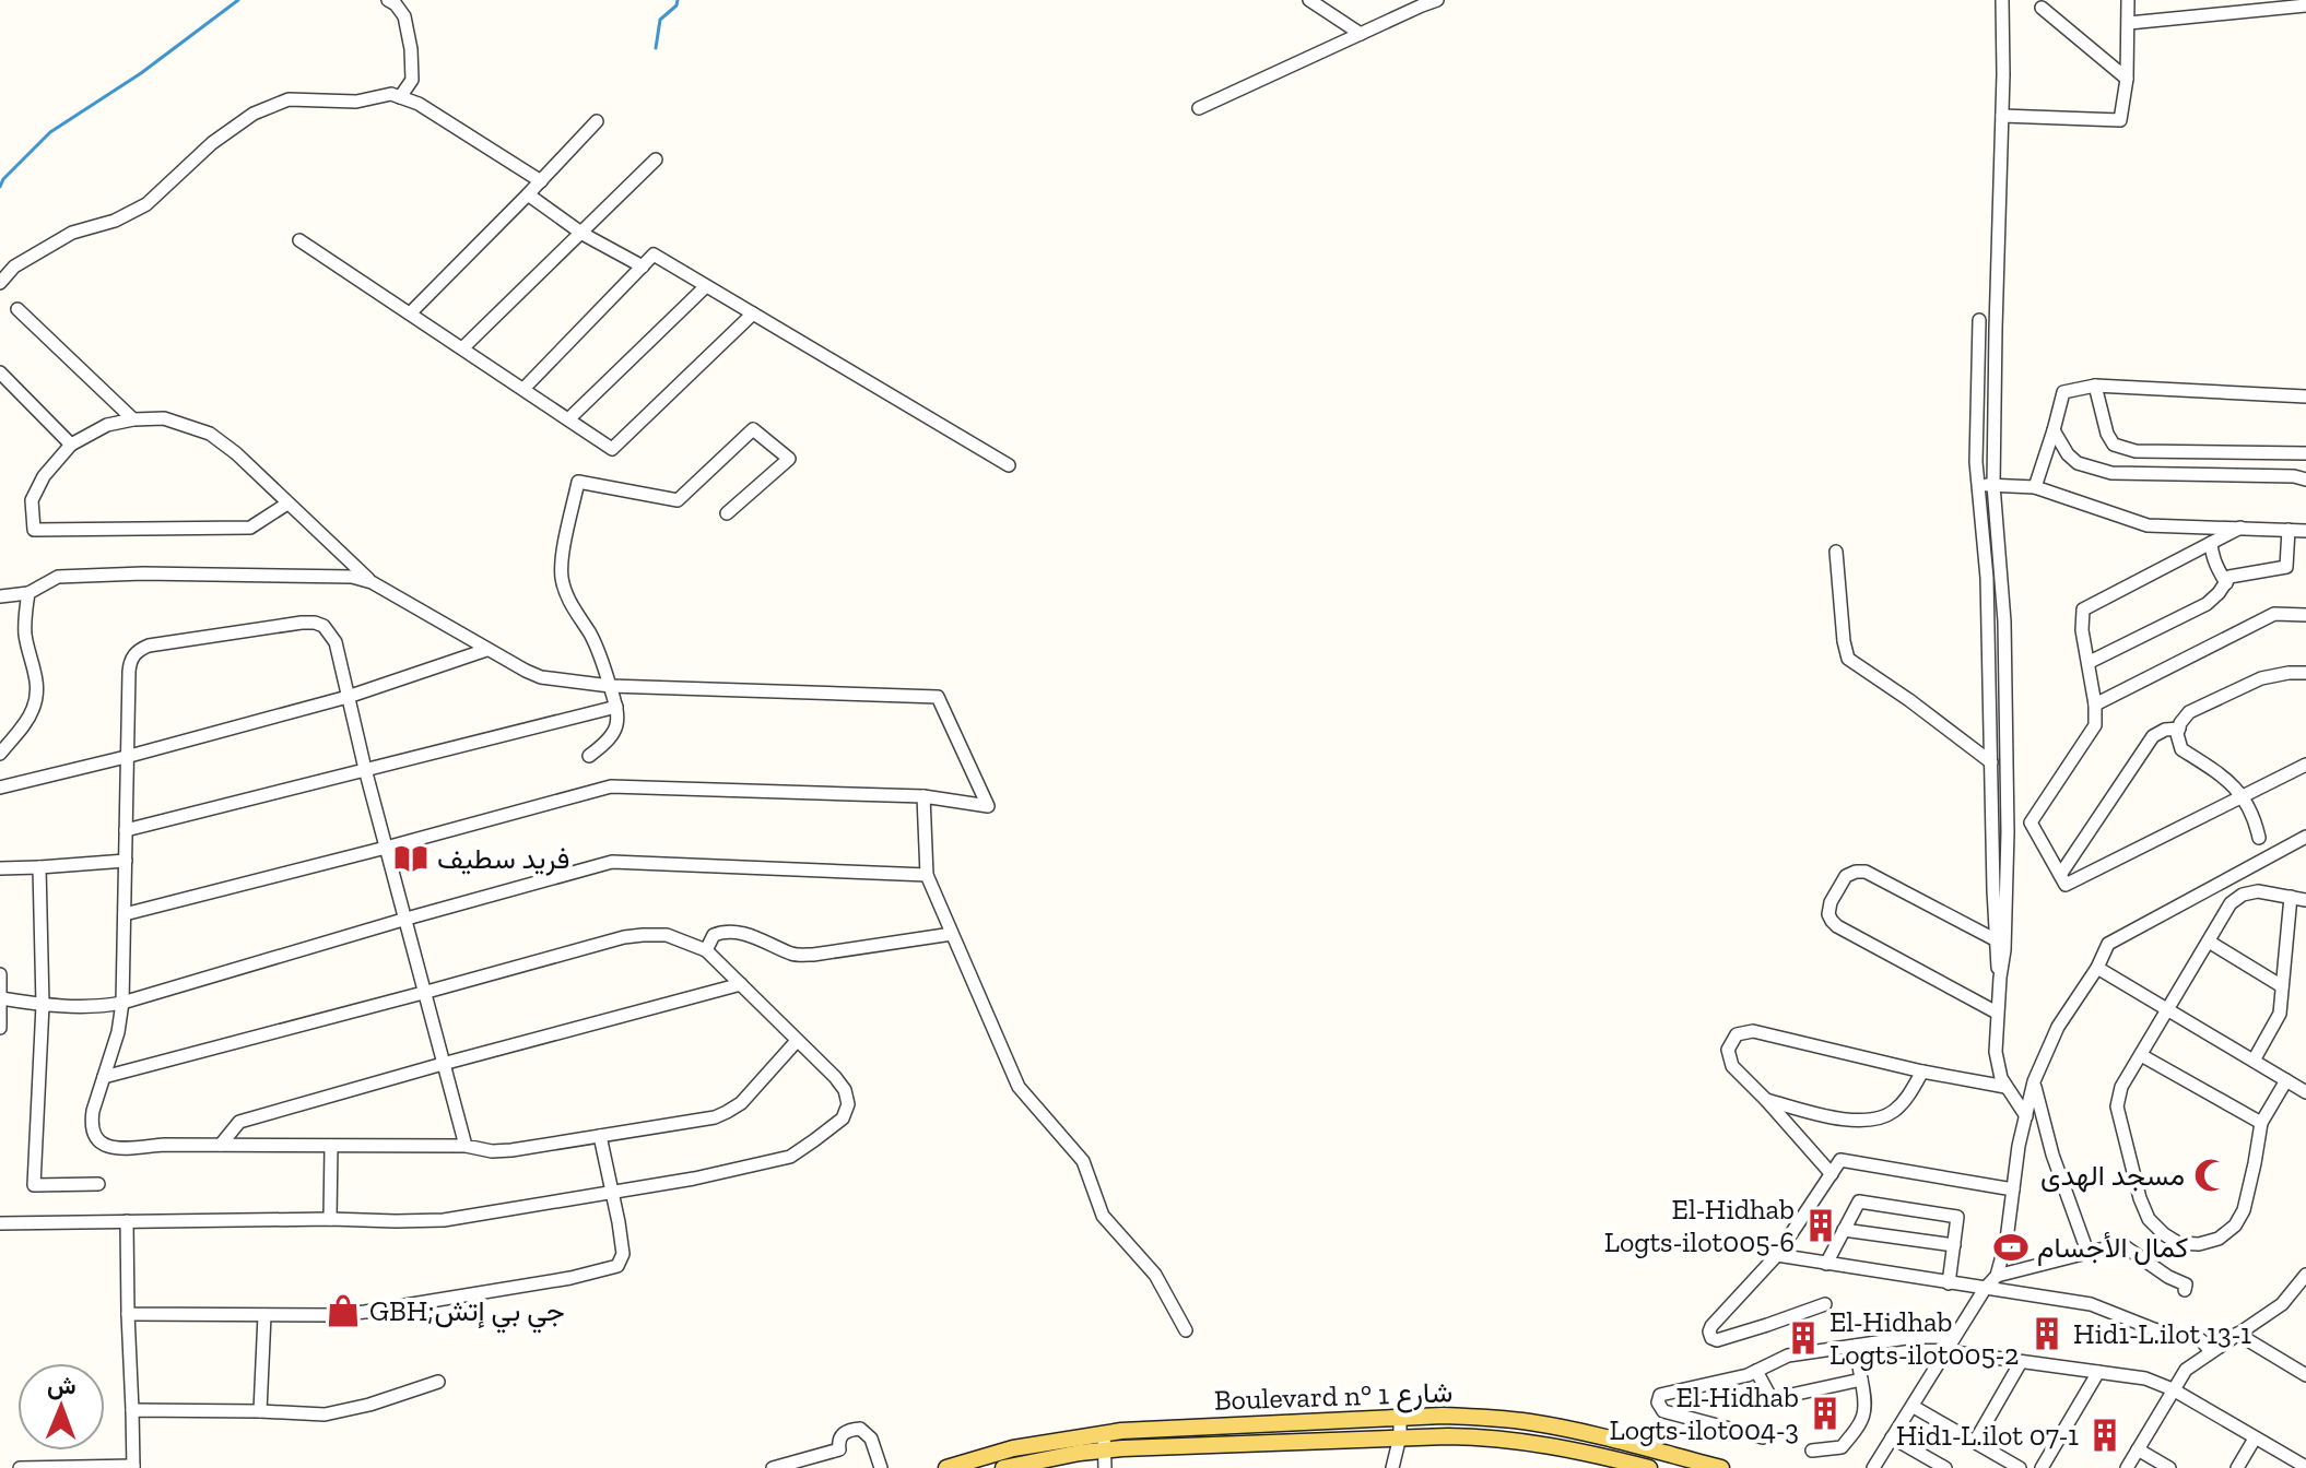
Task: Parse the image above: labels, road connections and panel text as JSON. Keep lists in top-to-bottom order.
{
  "streets": {
    "main road": ["Boulevard n° شارع 1"]
  },
  "places": {
    "library": ["فريد سطيف"],
    "mosque": ["مسجد الهدى"],
    "building": [
      "El-Hidhab Logts-ilot005-6",
      "Hid1-L.ilot 13-1",
      "El-Hidhab Logts-ilot005-2",
      "El-Hidhab Logts-ilot004-3",
      "Hid1-L.ilot 07-1"
    ],
    "sports": ["كمال الأجسام"],
    "shop": ["GBH;جي بي إتش"]
  },
  "north": "top"
}
